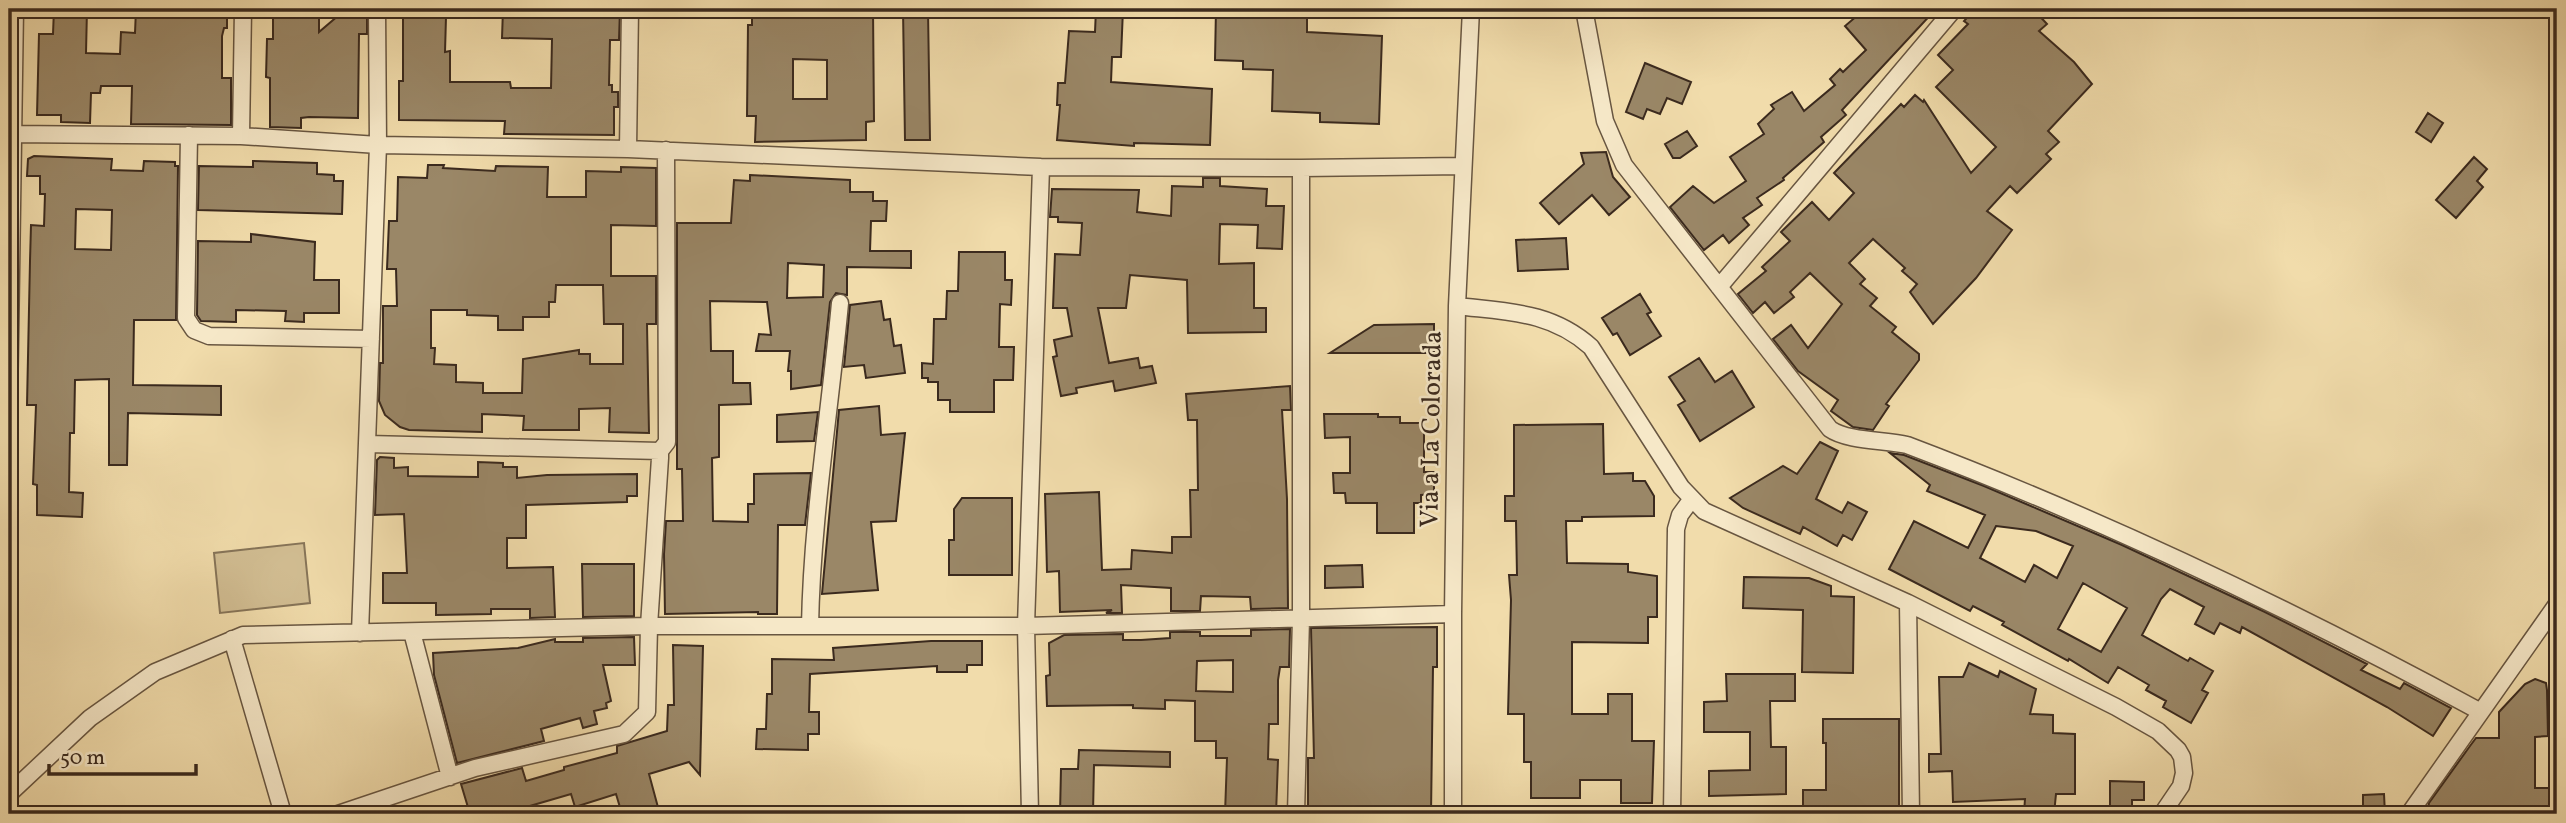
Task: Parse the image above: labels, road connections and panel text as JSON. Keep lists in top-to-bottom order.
{
  "streets": {
    "street": ["Via a La Colorada"]
  },
  "scale_bar": "50 m"
}
